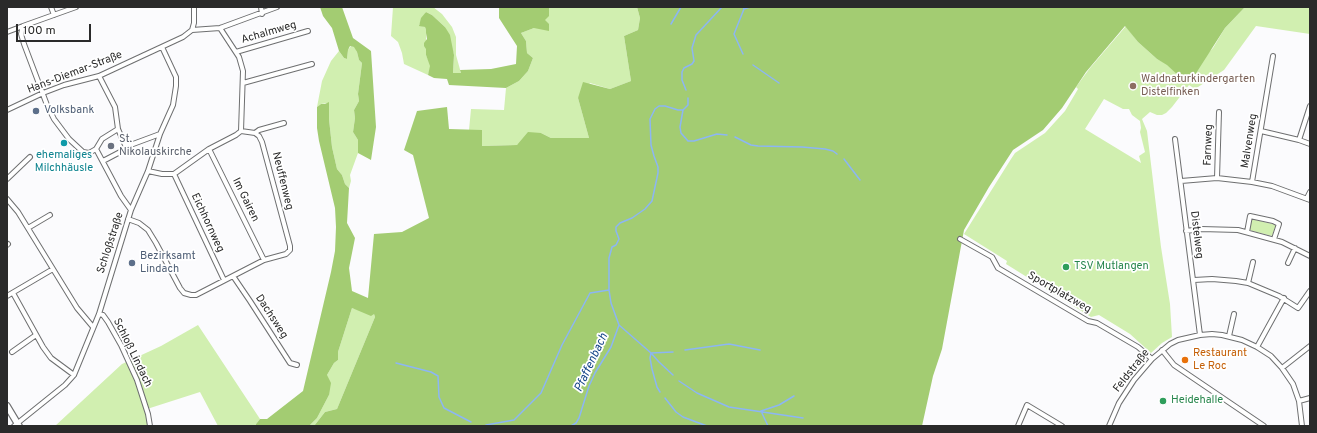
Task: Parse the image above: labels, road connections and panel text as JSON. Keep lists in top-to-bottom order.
{
  "streets": {
    "street": [
      "Achalmweg",
      "Hans-Diemar-Straße",
      "Malvenweg",
      "Farnweg",
      "Neuffenweg",
      "Im Gairen",
      "Eichhornweg",
      "Distelweg",
      "Schloßstraße",
      "Sportplatzweg",
      "Dachsweg",
      "Schloß Lindach",
      "Feldstraße"
    ]
  },
  "crossings": [
    ["Hans-Diemar-Straße", "Schloßstraße"],
    ["Neuffenweg", "Im Gairen"],
    ["Distelweg", "Feldstraße"],
    ["Schloßstraße", "Schloß Lindach"],
    ["Sportplatzweg", "Feldstraße"]
  ],
  "water": ["Pfaffenbach"],
  "places": [
    "Waldnaturkindergarten Distelfinken",
    "Volksbank",
    "ehemaliges Milchhäusle",
    "St. Nikolauskirche",
    "Bezirksamt Lindach",
    "TSV Mutlangen",
    "Restaurant Le Roc",
    "Heidehalle"
  ],
  "scale_bar": "100 m"
}
